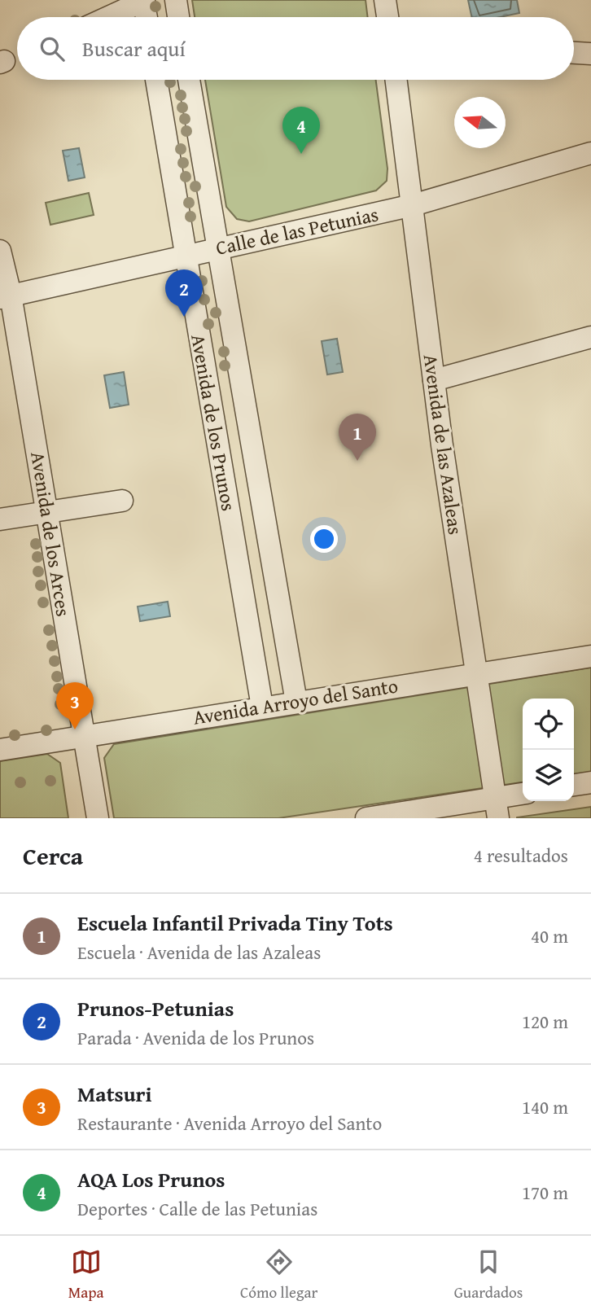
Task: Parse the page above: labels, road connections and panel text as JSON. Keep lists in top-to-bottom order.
{
  "streets": {
    "street": [
      "Calle de las Petunias",
      "Avenida de los Prunos",
      "Avenida de las Azaleas",
      "Avenida de los Arces",
      "Avenida Arroyo del Santo"
    ]
  },
  "crossings": [
    ["Calle de las Petunias", "Avenida de los Prunos"],
    ["Calle de las Petunias", "Avenida de las Azaleas"],
    ["Calle de las Petunias", "Avenida de los Arces"],
    ["Avenida de los Prunos", "Avenida Arroyo del Santo"],
    ["Avenida de las Azaleas", "Avenida Arroyo del Santo"],
    ["Avenida de los Arces", "Avenida Arroyo del Santo"]
  ],
  "north": "left",
  "page": {
    "search": "Buscar aquí",
    "pins": [
      "4",
      "2",
      "1",
      "3"
    ],
    "heading": ["Cerca", "4 resultados"],
    "list": [
      {
        "mark": "1",
        "name": "Escuela Infantil Privada Tiny Tots",
        "note": "Escuela · Avenida de las Azaleas",
        "value": "40 m"
      },
      {
        "mark": "2",
        "name": "Prunos-Petunias",
        "note": "Parada · Avenida de los Prunos",
        "value": "120 m"
      },
      {
        "mark": "3",
        "name": "Matsuri",
        "note": "Restaurante · Avenida Arroyo del Santo",
        "value": "140 m"
      },
      {
        "mark": "4",
        "name": "AQA Los Prunos",
        "note": "Deportes · Calle de las Petunias",
        "value": "170 m"
      }
    ],
    "nav": ["Mapa", "Cómo llegar", "Guardados"]
  }
}
